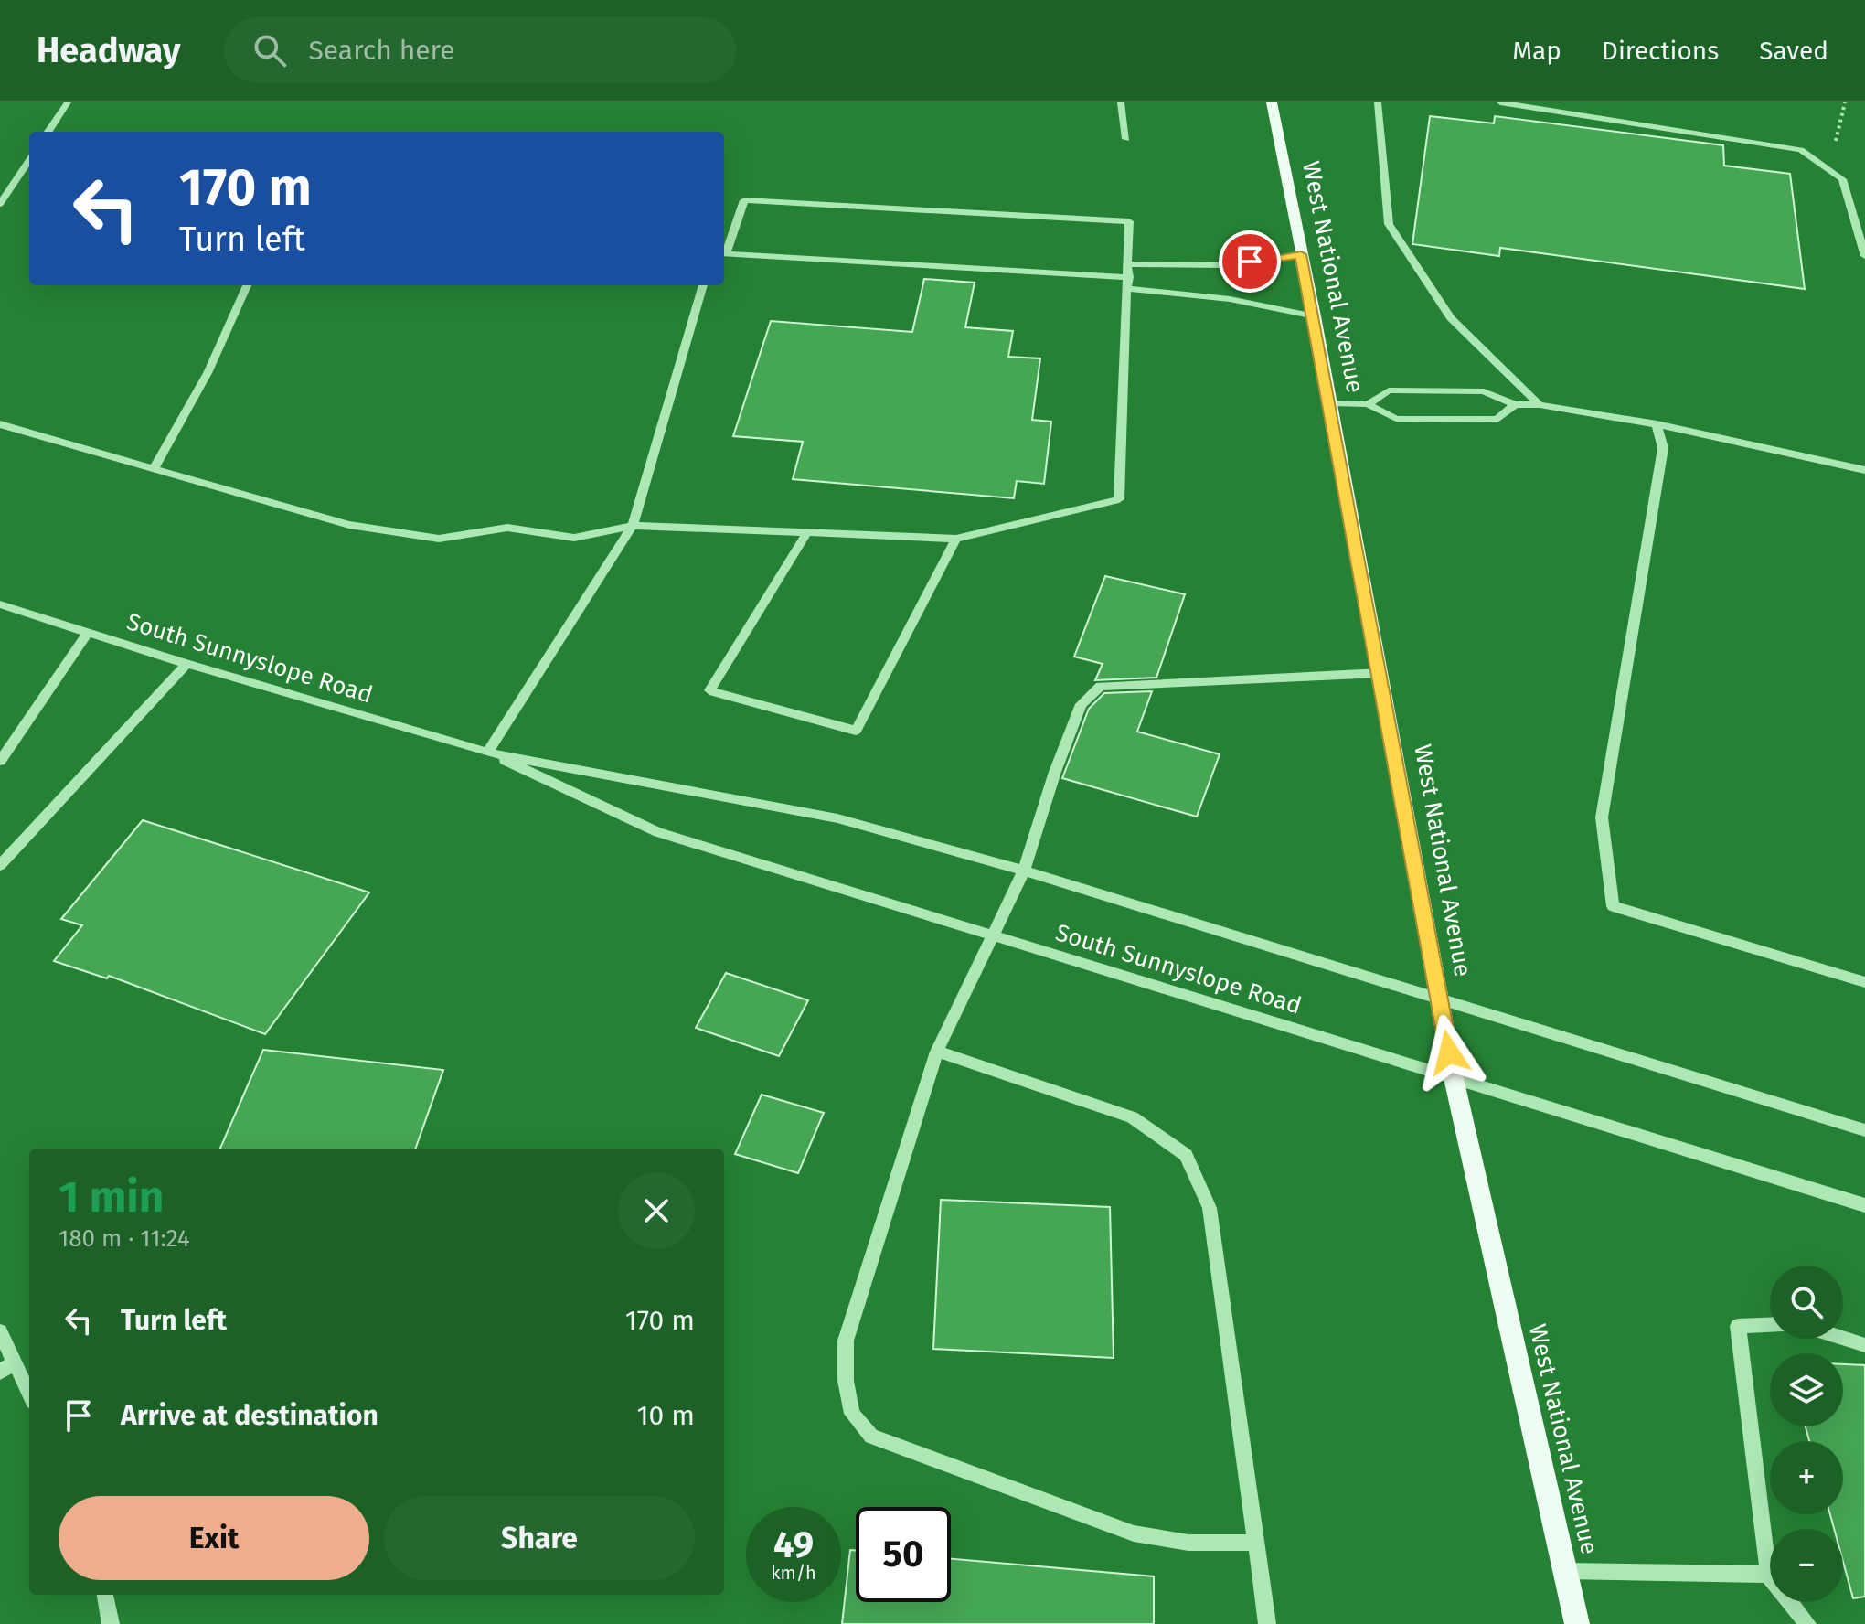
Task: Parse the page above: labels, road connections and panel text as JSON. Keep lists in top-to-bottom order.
{
  "streets": {
    "main road": ["West National Avenue"],
    "street": ["South Sunnyslope Road"]
  },
  "crossings": [
    ["West National Avenue", "South Sunnyslope Road"]
  ],
  "page": {
    "header": "Headway",
    "search": "Search here",
    "nav": ["Map", "Directions", "Saved"],
    "turn": ["170 m", "Turn left"],
    "heading": ["1 min", "180 m · 11:24"],
    "map_buttons": ["+", "−"],
    "list": [
      {
        "name": "Turn left",
        "value": "170 m"
      },
      {
        "name": "Arrive at destination",
        "value": "10 m"
      }
    ],
    "buttons": ["Exit", "Share"],
    "speed": "49 km/h",
    "limit": "50"
  }
}
